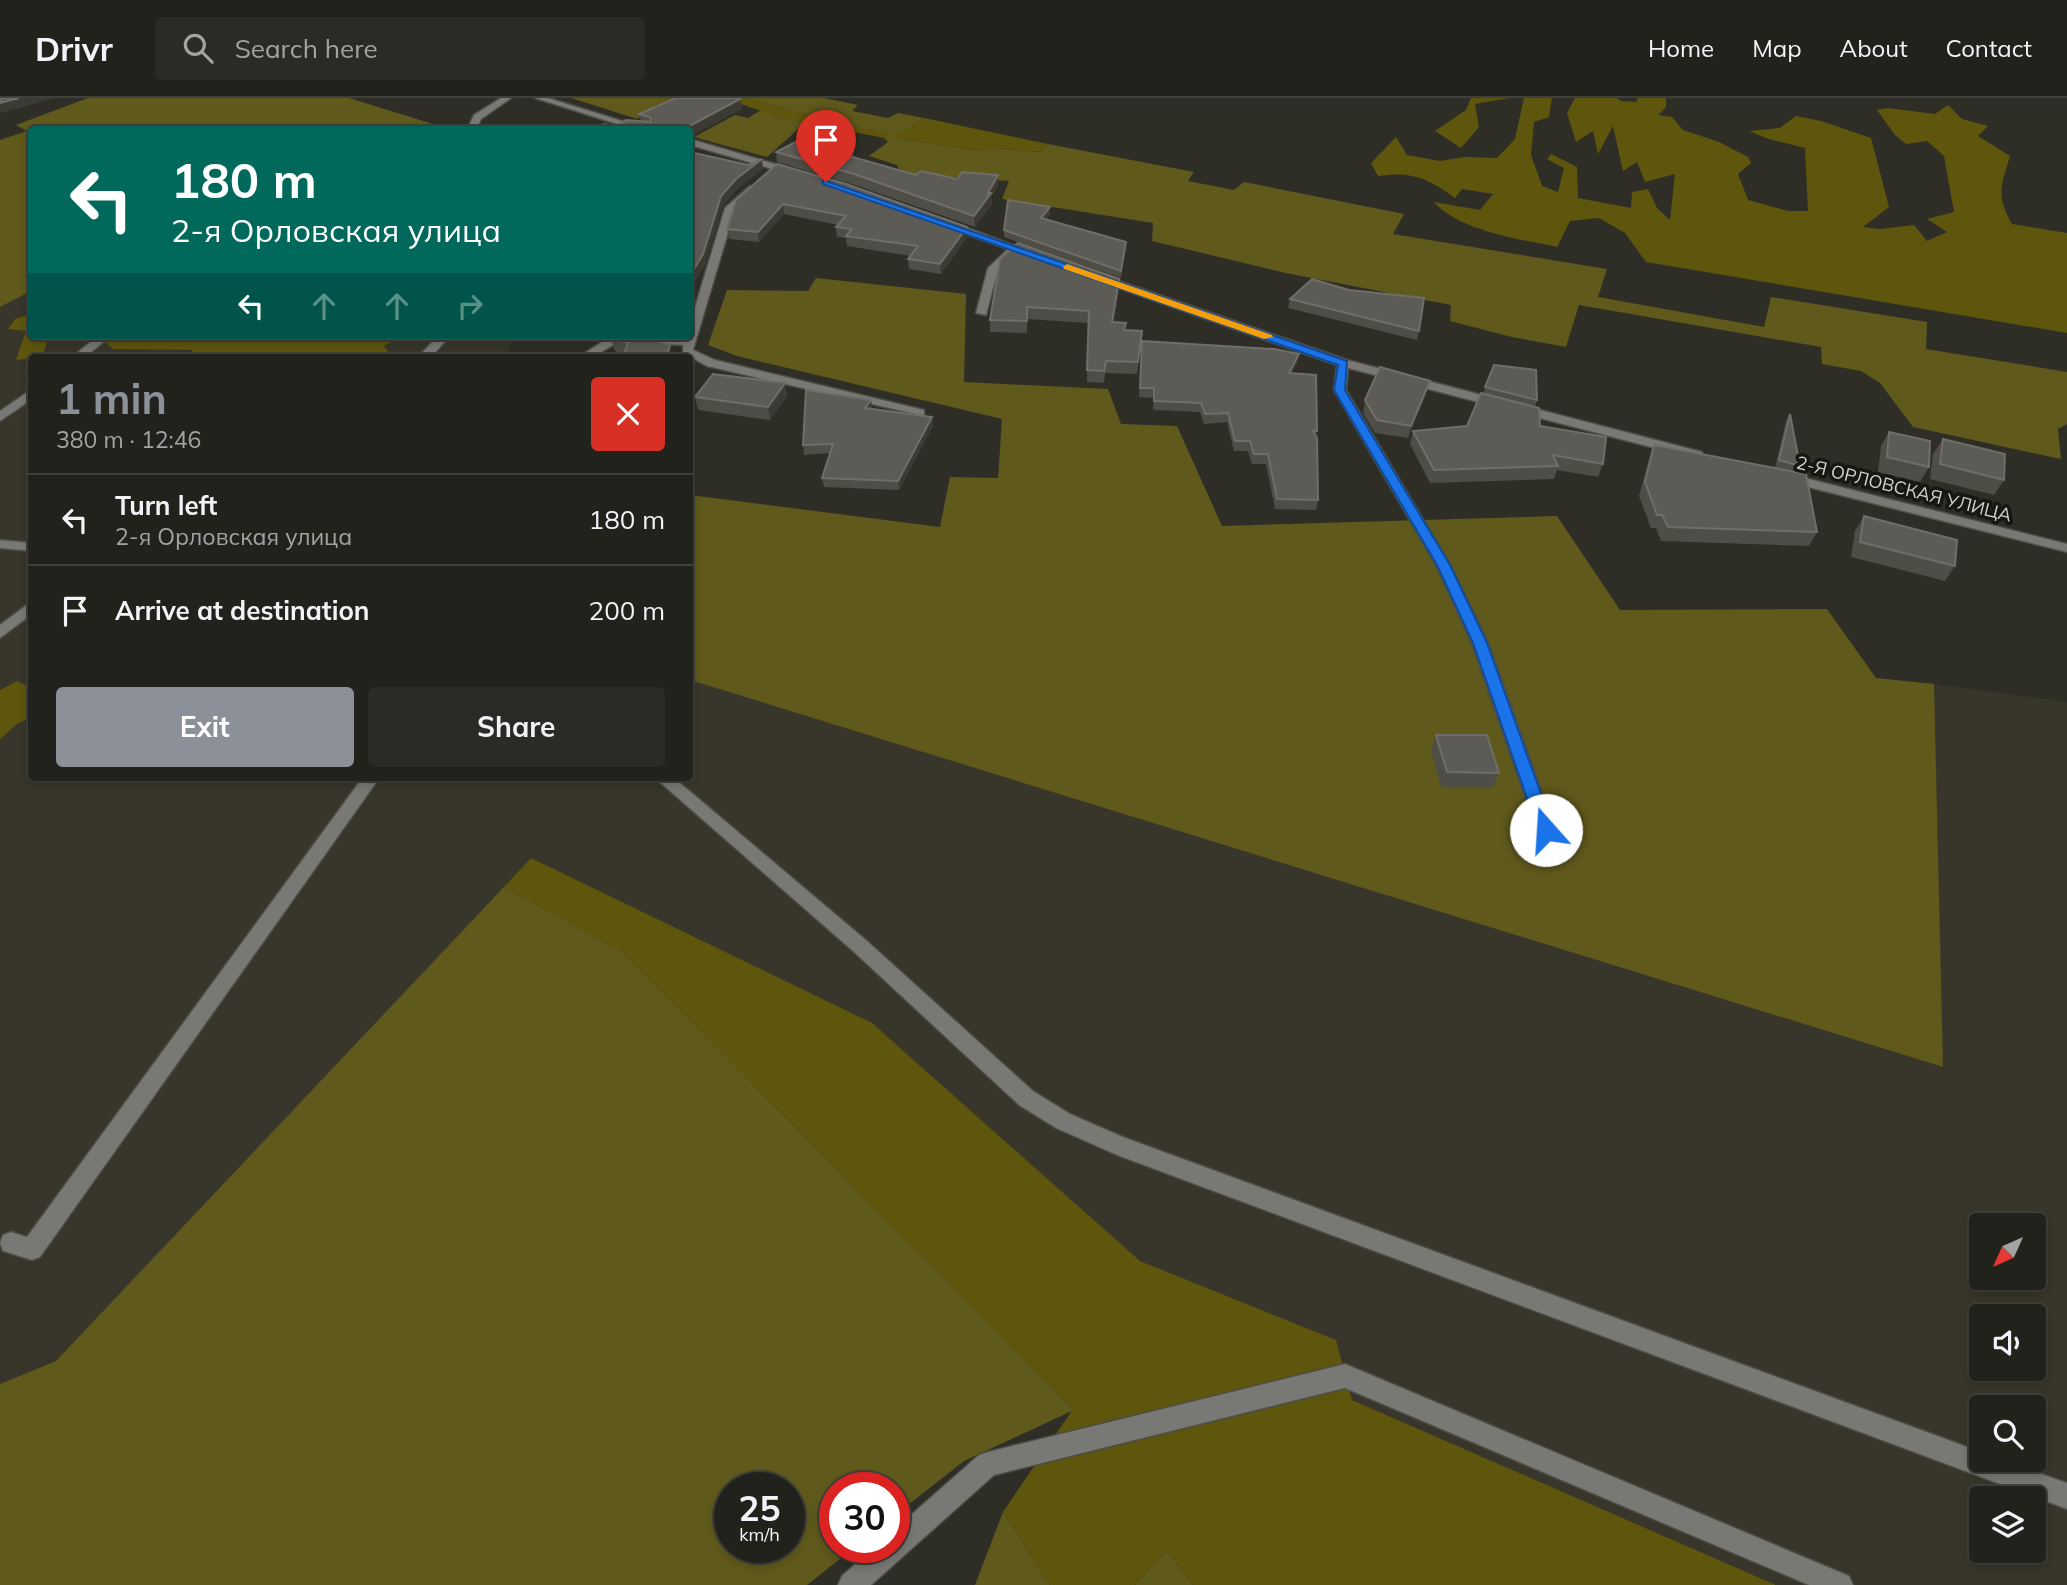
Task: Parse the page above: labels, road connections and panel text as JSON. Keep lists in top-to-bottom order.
{
  "streets": {
    "street": ["2-Я ОРЛОВСКАЯ УЛИЦА"]
  },
  "north": "bottom left",
  "page": {
    "header": "Drivr",
    "search": "Search here",
    "nav": [
      "Home",
      "Map",
      "About",
      "Contact"
    ],
    "turn": ["180 m", "2-я Орловская улица"],
    "heading": ["1 min", "380 m · 12:46"],
    "list": [
      {
        "name": "Turn left",
        "note": "2-я Орловская улица",
        "value": "180 m"
      },
      {
        "name": "Arrive at destination",
        "value": "200 m"
      }
    ],
    "buttons": ["Exit", "Share"],
    "speed": "25 km/h",
    "limit": "30"
  }
}
